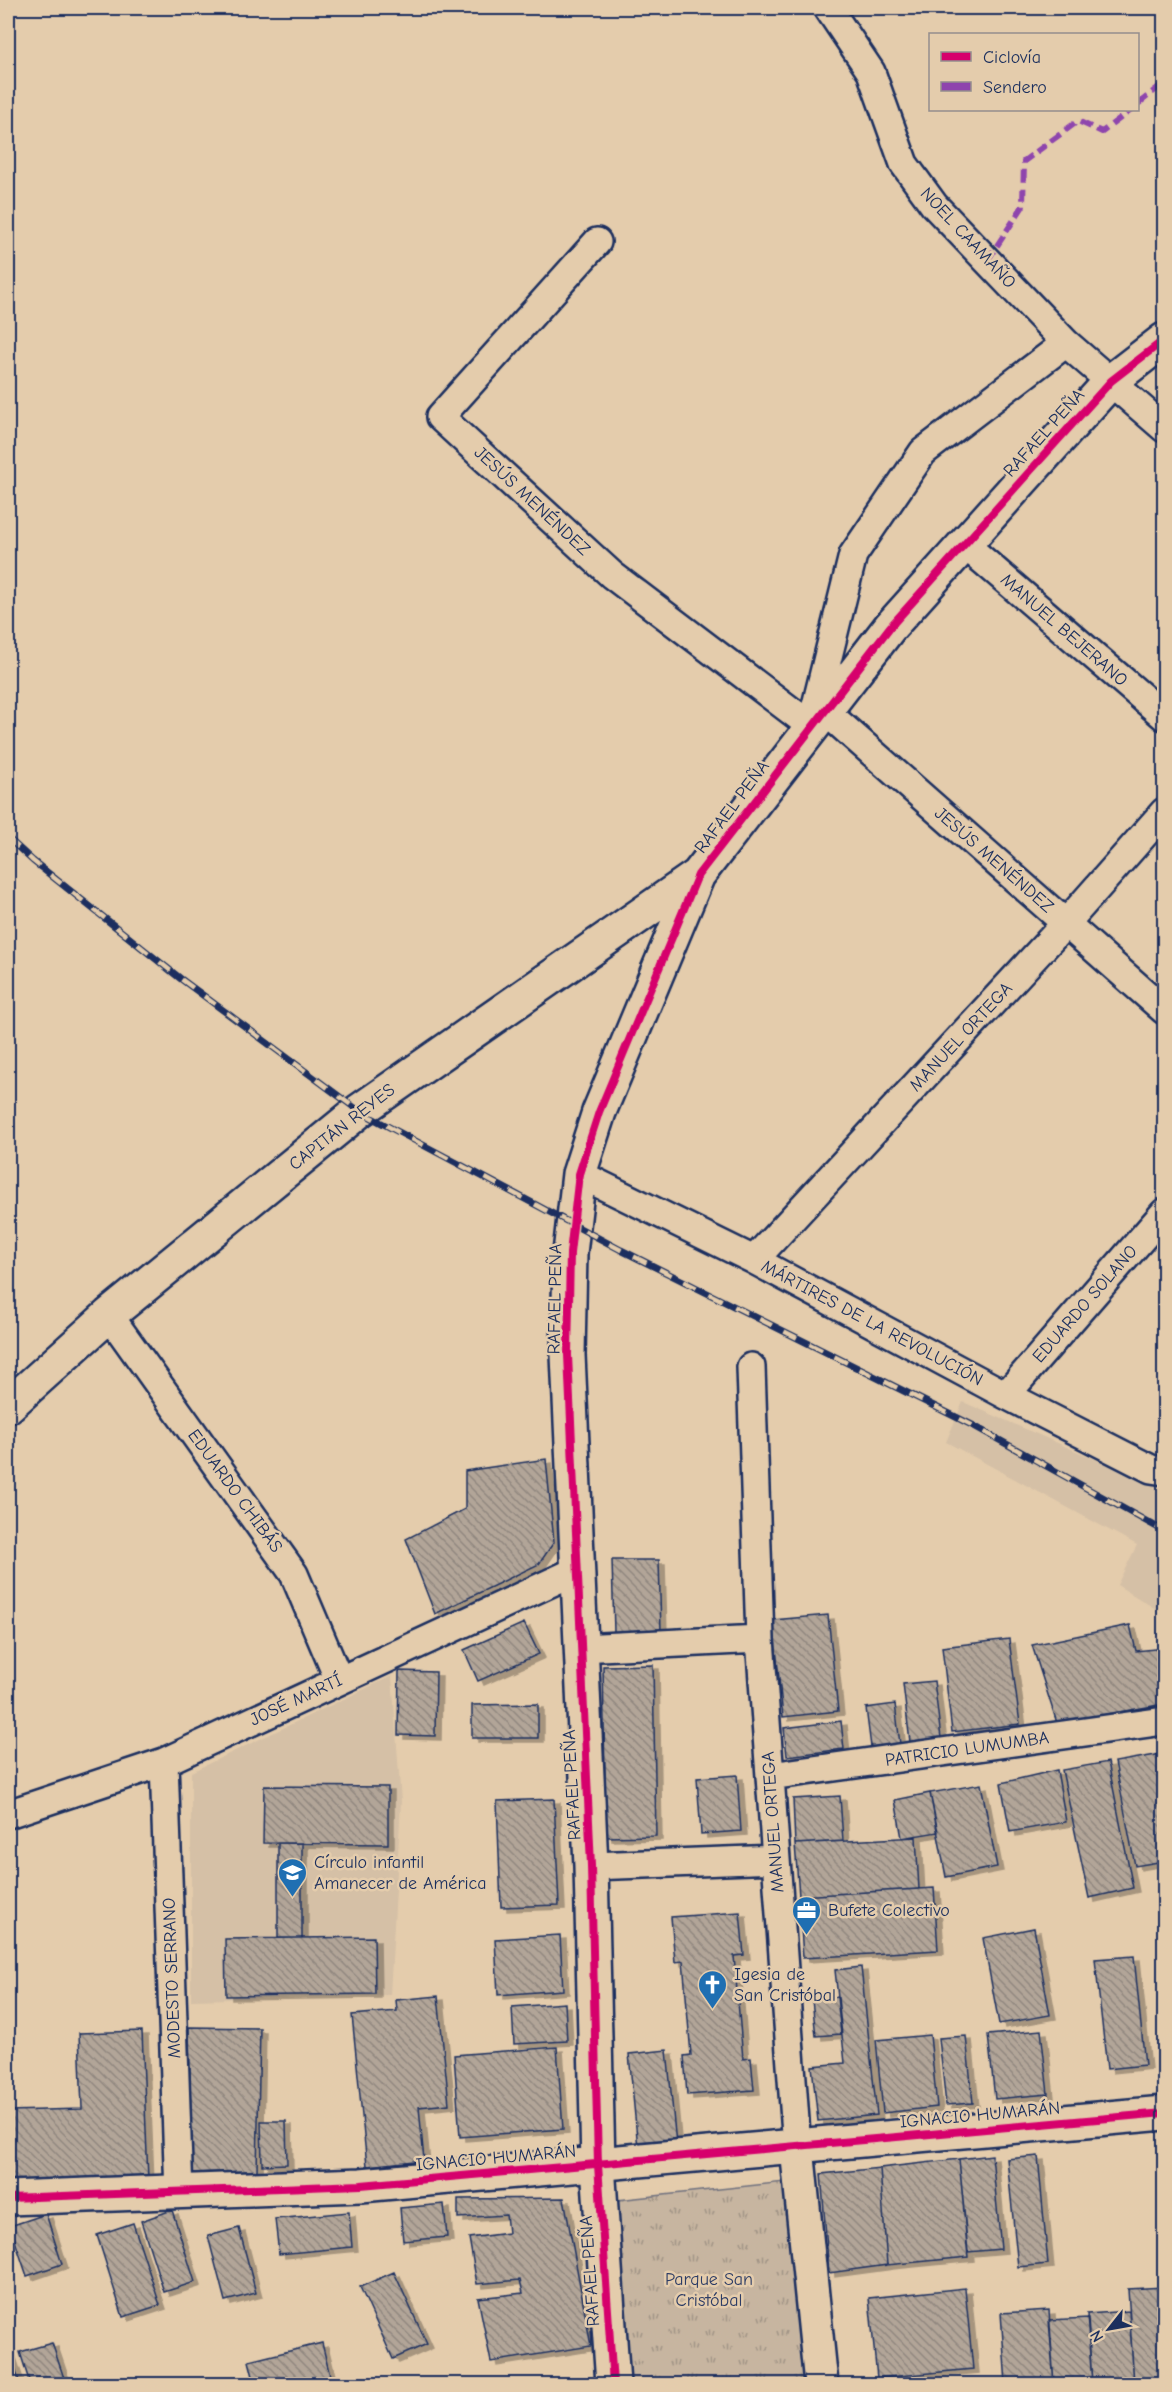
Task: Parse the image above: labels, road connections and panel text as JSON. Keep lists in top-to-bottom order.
{
  "streets": {
    "street": [
      "NOEL CAAMAÑO",
      "RAFAEL PEÑA",
      "JESÚS MENÉNDEZ",
      "MANUEL BEJERANO",
      "MANUEL ORTEGA",
      "CAPITÁN REYES",
      "EDUARDO SOLANO",
      "MÁRTIRES DE LA REVOLUCIÓN",
      "EDUARDO CHIBÁS",
      "JOSÉ MARTÍ",
      "PATRICIO LUMUMBA",
      "MODESTO SERRANO",
      "IGNACIO HUMARÁN"
    ]
  },
  "crossings": [
    ["NOEL CAAMAÑO", "RAFAEL PEÑA"],
    ["RAFAEL PEÑA", "JESÚS MENÉNDEZ"],
    ["RAFAEL PEÑA", "MANUEL BEJERANO"],
    ["RAFAEL PEÑA", "CAPITÁN REYES"],
    ["RAFAEL PEÑA", "MÁRTIRES DE LA REVOLUCIÓN"],
    ["RAFAEL PEÑA", "JOSÉ MARTÍ"],
    ["RAFAEL PEÑA", "IGNACIO HUMARÁN"],
    ["JESÚS MENÉNDEZ", "MANUEL ORTEGA"],
    ["MANUEL ORTEGA", "MÁRTIRES DE LA REVOLUCIÓN"],
    ["MANUEL ORTEGA", "PATRICIO LUMUMBA"],
    ["MANUEL ORTEGA", "IGNACIO HUMARÁN"],
    ["CAPITÁN REYES", "EDUARDO CHIBÁS"],
    ["EDUARDO SOLANO", "MÁRTIRES DE LA REVOLUCIÓN"],
    ["EDUARDO CHIBÁS", "JOSÉ MARTÍ"],
    ["JOSÉ MARTÍ", "MODESTO SERRANO"],
    ["MODESTO SERRANO", "IGNACIO HUMARÁN"]
  ],
  "parks": ["Parque San Cristóbal"],
  "places": {
    "school or university": ["Círculo infantil Amanecer de América"],
    "office": ["Bufete Colectivo"],
    "church": ["Igesia de San Cristóbal"]
  },
  "legend": ["Ciclovía", "Sendero"],
  "north": "bottom left"
}
